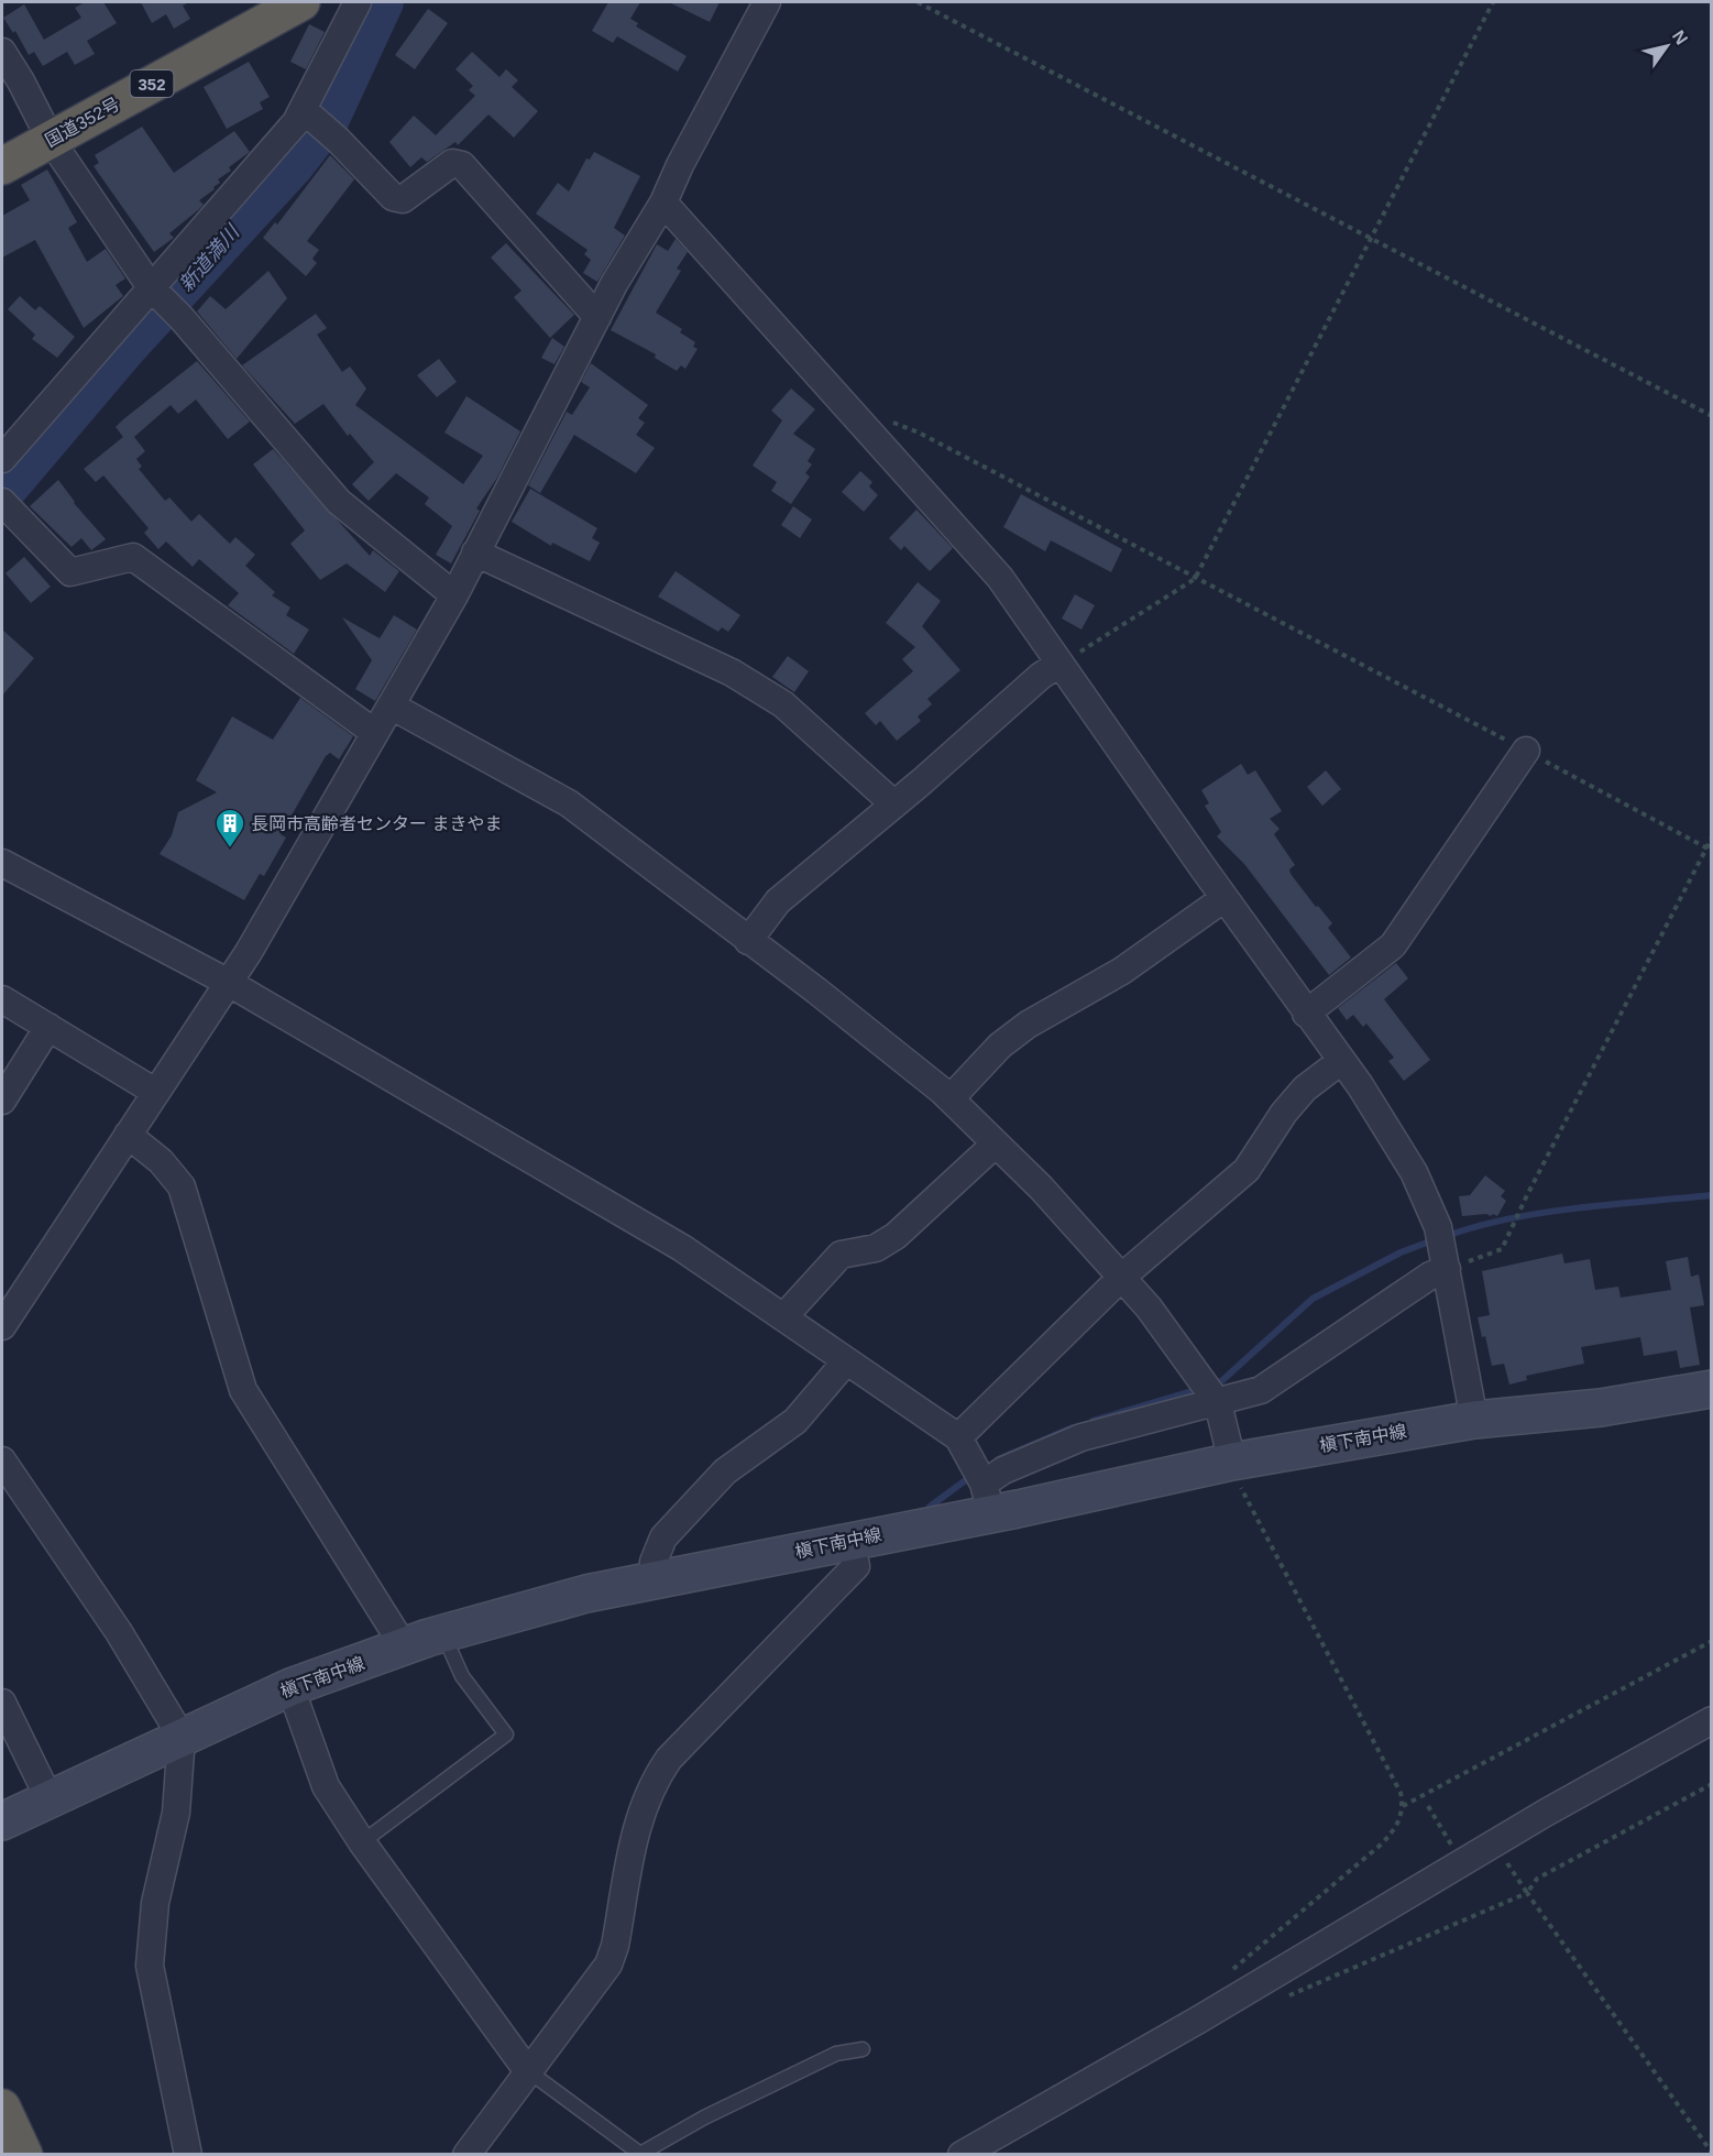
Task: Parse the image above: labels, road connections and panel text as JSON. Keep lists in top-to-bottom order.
{
  "streets": {
    "highway": ["352", "国道352号"],
    "main road": ["槇下南中線"]
  },
  "water": ["新道満川"],
  "places": {
    "building": ["長岡市高齢者センター まきやま"]
  },
  "north": "top right"
}
